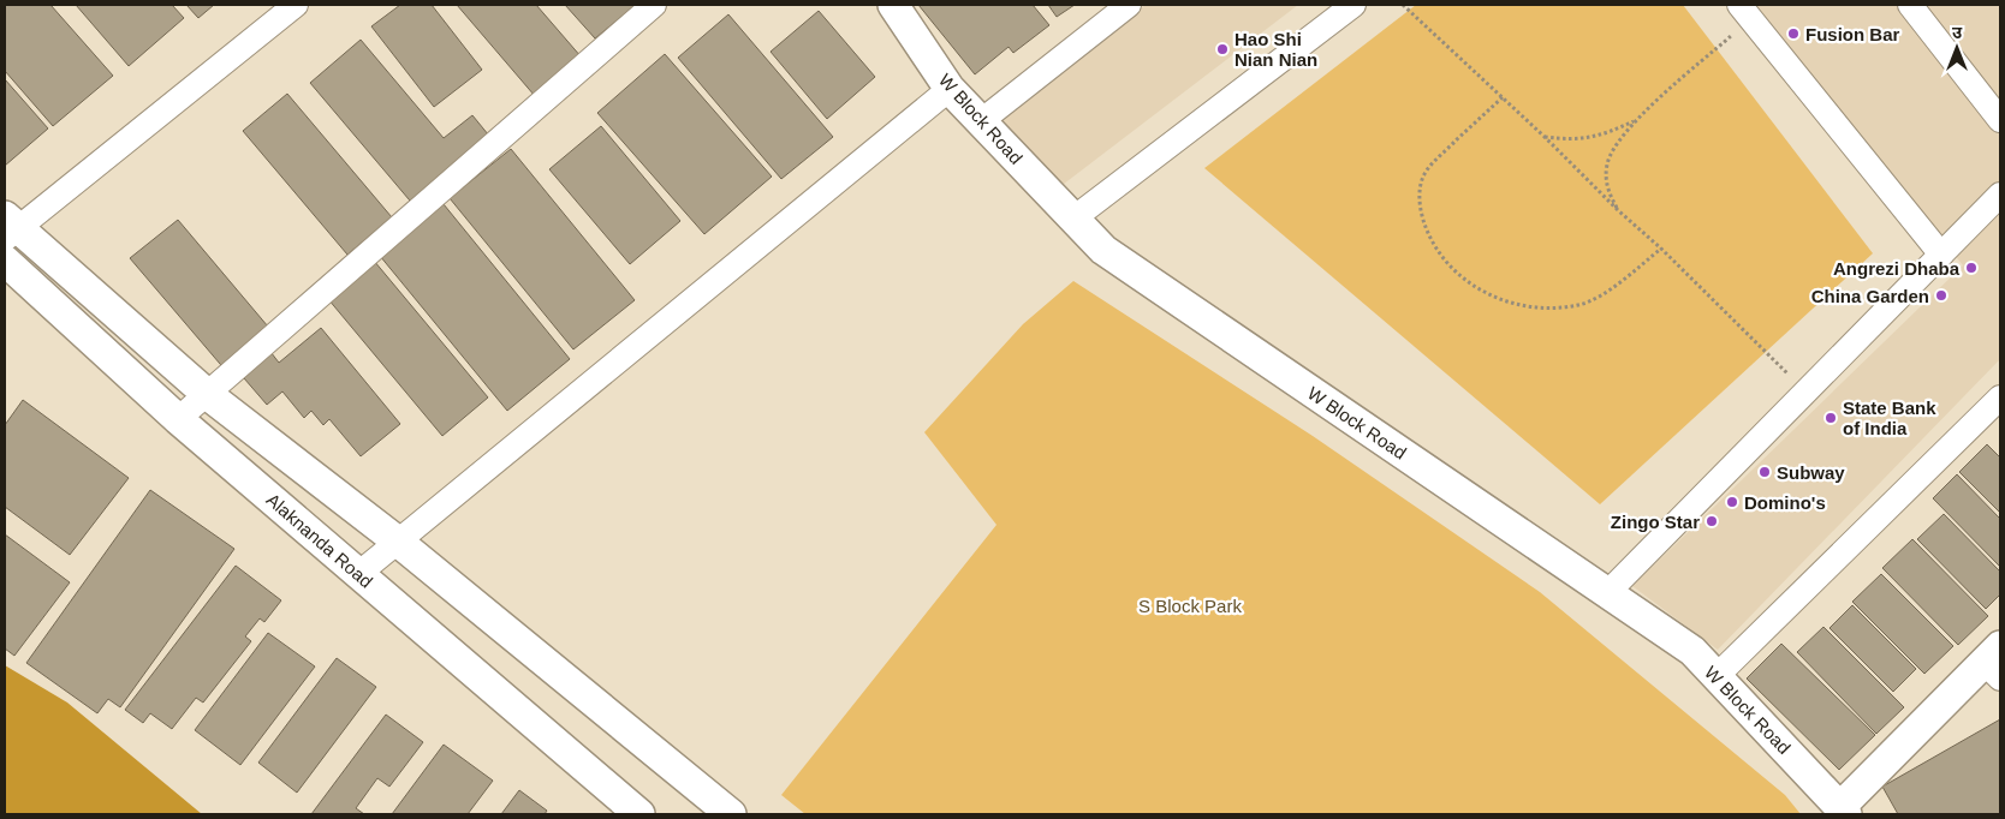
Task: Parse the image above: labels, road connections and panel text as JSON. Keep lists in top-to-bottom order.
{
  "streets": {
    "street": ["W Block Road", "Alaknanda Road"]
  },
  "parks": ["S Block Park"],
  "places": [
    "Fusion Bar",
    "Hao Shi Nian Nian",
    "Angrezi Dhaba",
    "China Garden",
    "State Bank of India",
    "Subway",
    "Domino's",
    "Zingo Star"
  ],
  "north": "top"
}
